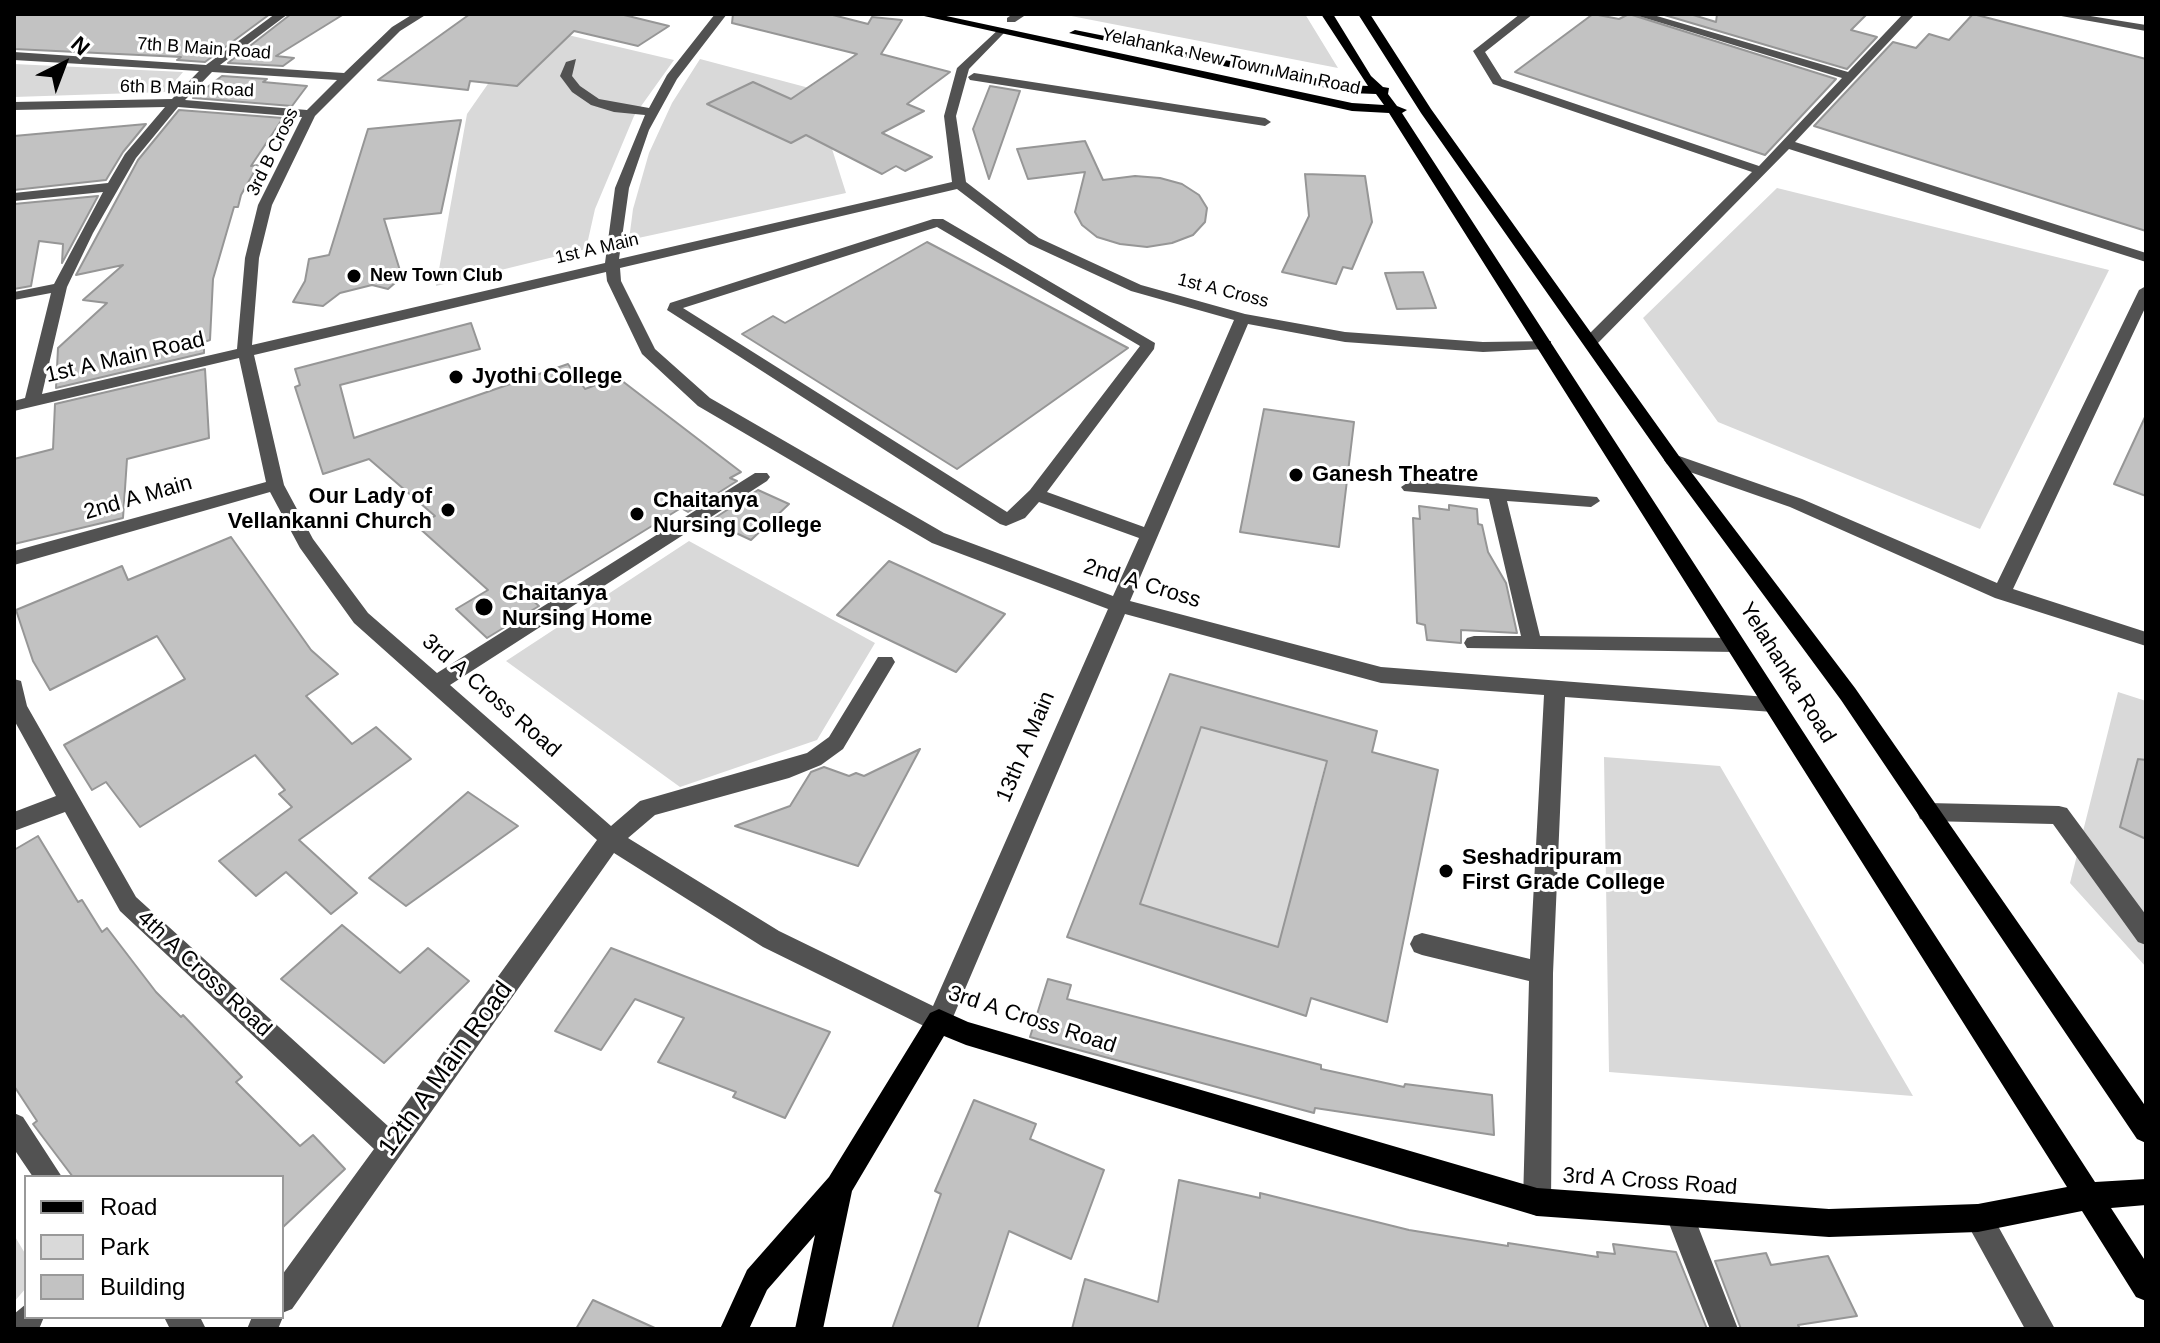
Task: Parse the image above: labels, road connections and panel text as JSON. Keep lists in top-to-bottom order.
{
  "streets": {
    "main road": [
      "Yelahanka New Town Main Road",
      "Yelahanka Road",
      "3rd A Cross Road",
      "13th A Main"
    ],
    "street": [
      "7th B Main Road",
      "6th B Main Road",
      "3rd B Cross",
      "1st A Main",
      "1st A Cross",
      "1st A Main Road",
      "2nd A Main",
      "2nd A Cross",
      "4th A Cross Road",
      "12th A Main Road"
    ]
  },
  "crossings": [
    ["7th B Main Road", "3rd B Cross"],
    ["Yelahanka New Town Main Road", "Yelahanka Road"],
    ["6th B Main Road", "3rd B Cross"],
    ["3rd B Cross", "1st A Main"],
    ["3rd B Cross", "1st A Main Road"],
    ["3rd B Cross", "3rd A Cross Road"],
    ["1st A Main", "1st A Cross"],
    ["1st A Main", "1st A Main Road"],
    ["1st A Main", "2nd A Cross"],
    ["1st A Main", "3rd A Cross Road"],
    ["1st A Cross", "Yelahanka Road"],
    ["1st A Cross", "13th A Main"],
    ["1st A Main Road", "3rd A Cross Road"],
    ["2nd A Main", "3rd A Cross Road"],
    ["2nd A Cross", "Yelahanka Road"],
    ["2nd A Cross", "13th A Main"],
    ["Yelahanka Road", "3rd A Cross Road"],
    ["3rd A Cross Road", "13th A Main"],
    ["3rd A Cross Road", "12th A Main Road"],
    ["4th A Cross Road", "12th A Main Road"]
  ],
  "places": [
    "New Town Club",
    "Jyothi College",
    "Ganesh Theatre",
    "Our Lady of Vellankanni Church",
    "Chaitanya Nursing College",
    "Chaitanya Nursing Home",
    "Seshadripuram First Grade College"
  ],
  "legend": ["Road", "Park", "Building"],
  "north": "top right"
}
